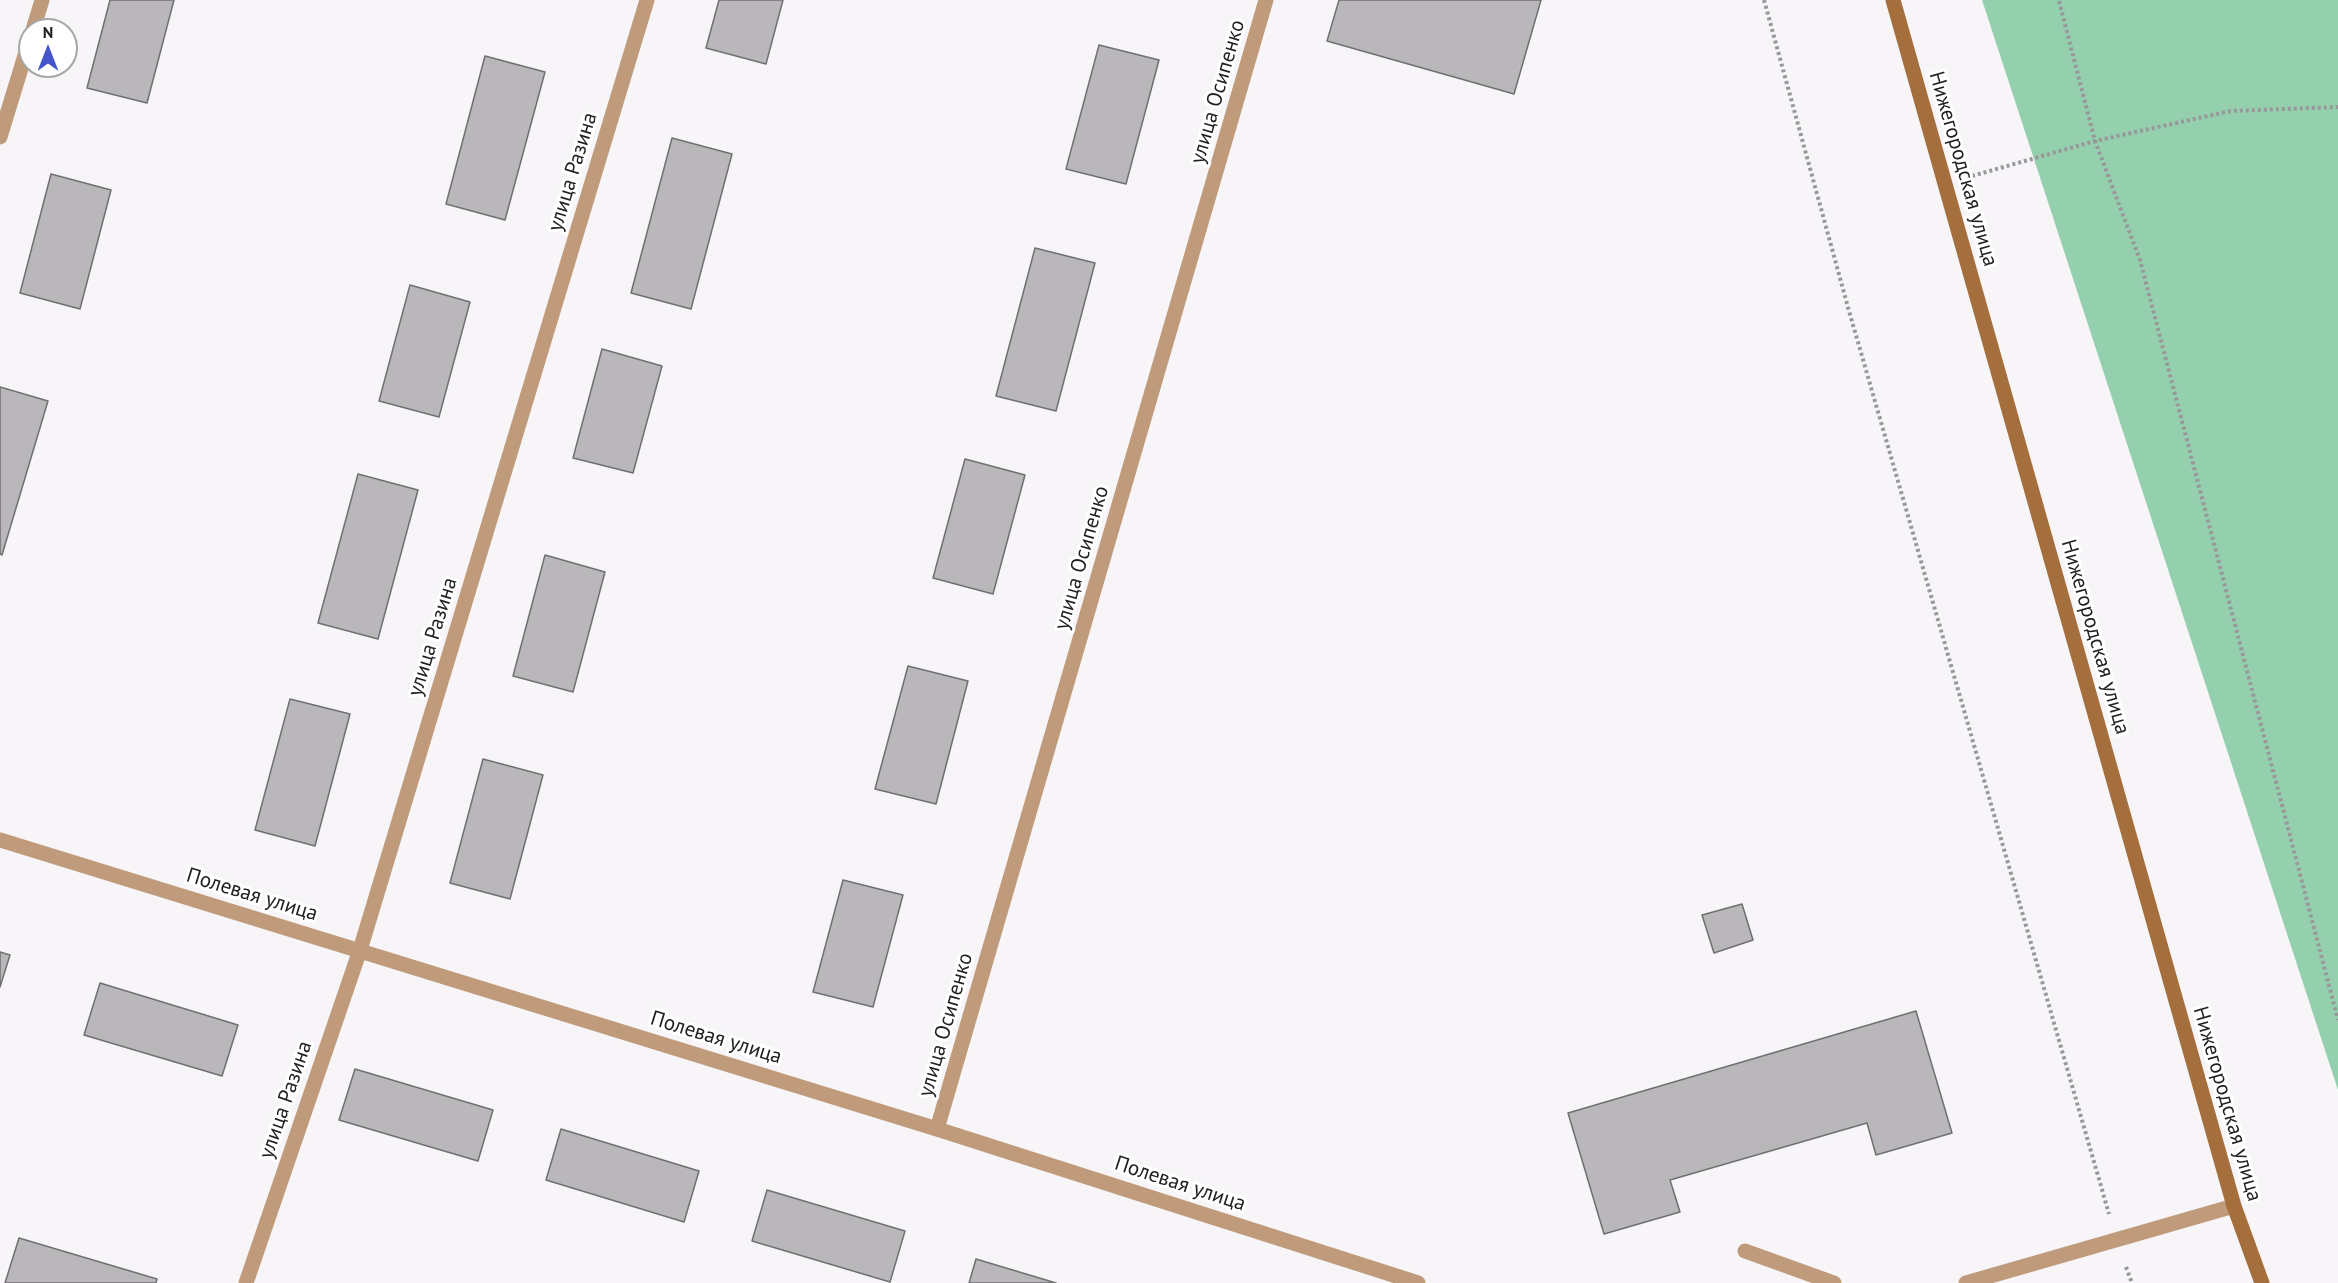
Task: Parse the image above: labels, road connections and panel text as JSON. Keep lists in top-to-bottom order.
{
  "streets": {
    "street": [
      "улица Осипенко",
      "Нижегородская улица",
      "улица Разина",
      "Полевая улица"
    ]
  },
  "crossings": [
    ["улица Осипенко", "Полевая улица"],
    ["улица Разина", "Полевая улица"]
  ],
  "north": "top"
}
